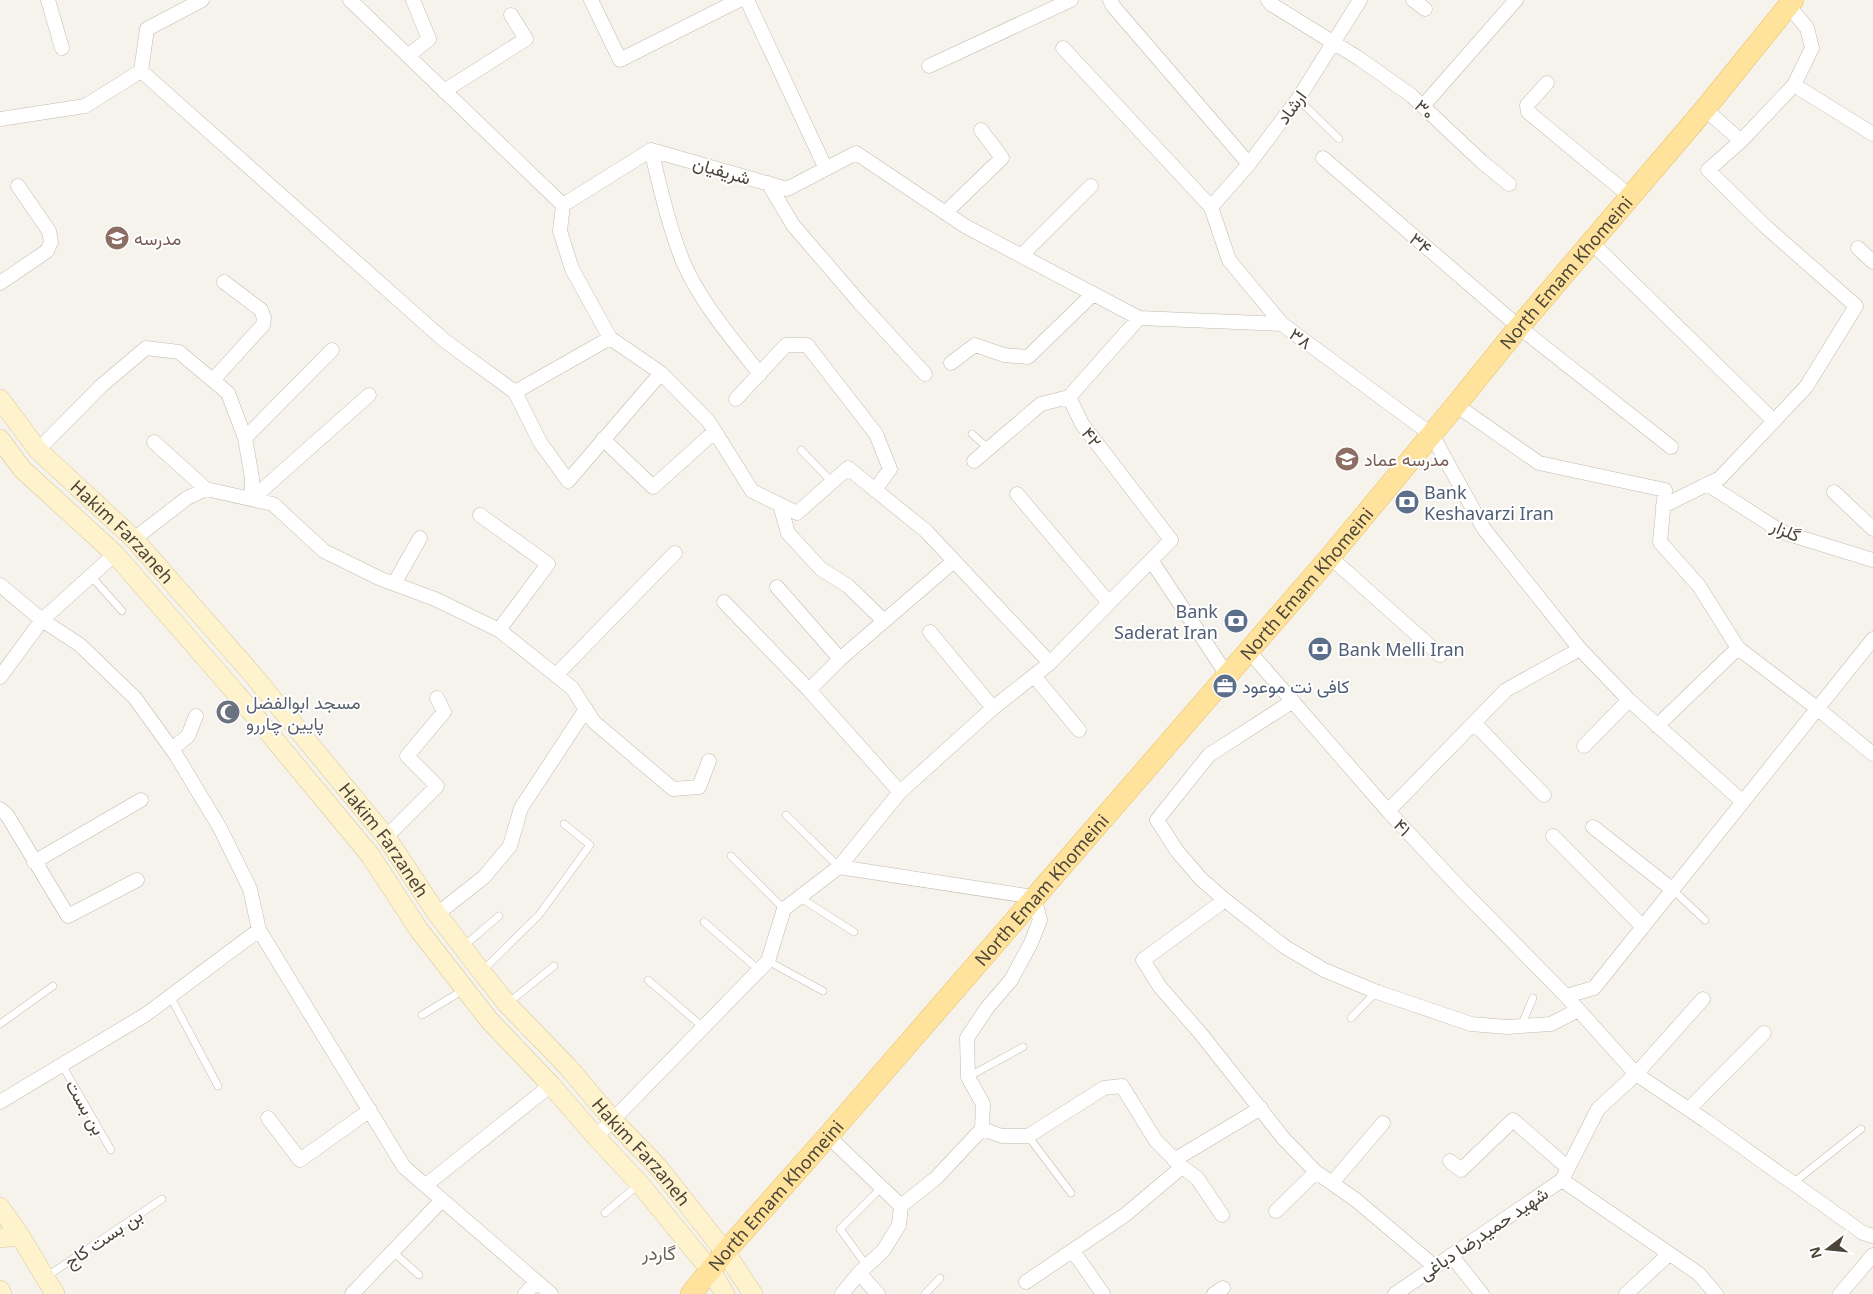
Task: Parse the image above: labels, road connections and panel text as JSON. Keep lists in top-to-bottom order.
{
  "streets": {
    "main road": ["North Emam Khomeini"],
    "street": [
      "ارشاد",
      "۳۰",
      "شریفیان",
      "۳۴",
      "۳۸",
      "۴۲",
      "گلزار",
      "Hakim Farzaneh",
      "۴۱",
      "شهید حمیدرضا دباغی"
    ],
    "lane": ["بن بست", "بن بست کاج"]
  },
  "crossings": [
    ["ارشاد", "۳۰"],
    ["ارشاد", "۳۸"],
    ["۳۴", "North Emam Khomeini"],
    ["North Emam Khomeini", "۳۸"],
    ["North Emam Khomeini", "Hakim Farzaneh"],
    ["North Emam Khomeini", "۴۱"]
  ],
  "districts": ["گاردر"],
  "places": {
    "school or university": ["مدرسه", "مدرسه عماد"],
    "bank": ["Bank Keshavarzi Iran", "Bank Saderat Iran", "Bank Melli Iran"],
    "office": ["کافی نت موعود"],
    "mosque": ["مسجد ابوالفضل پایین چاررو"]
  },
  "north": "left"
}
